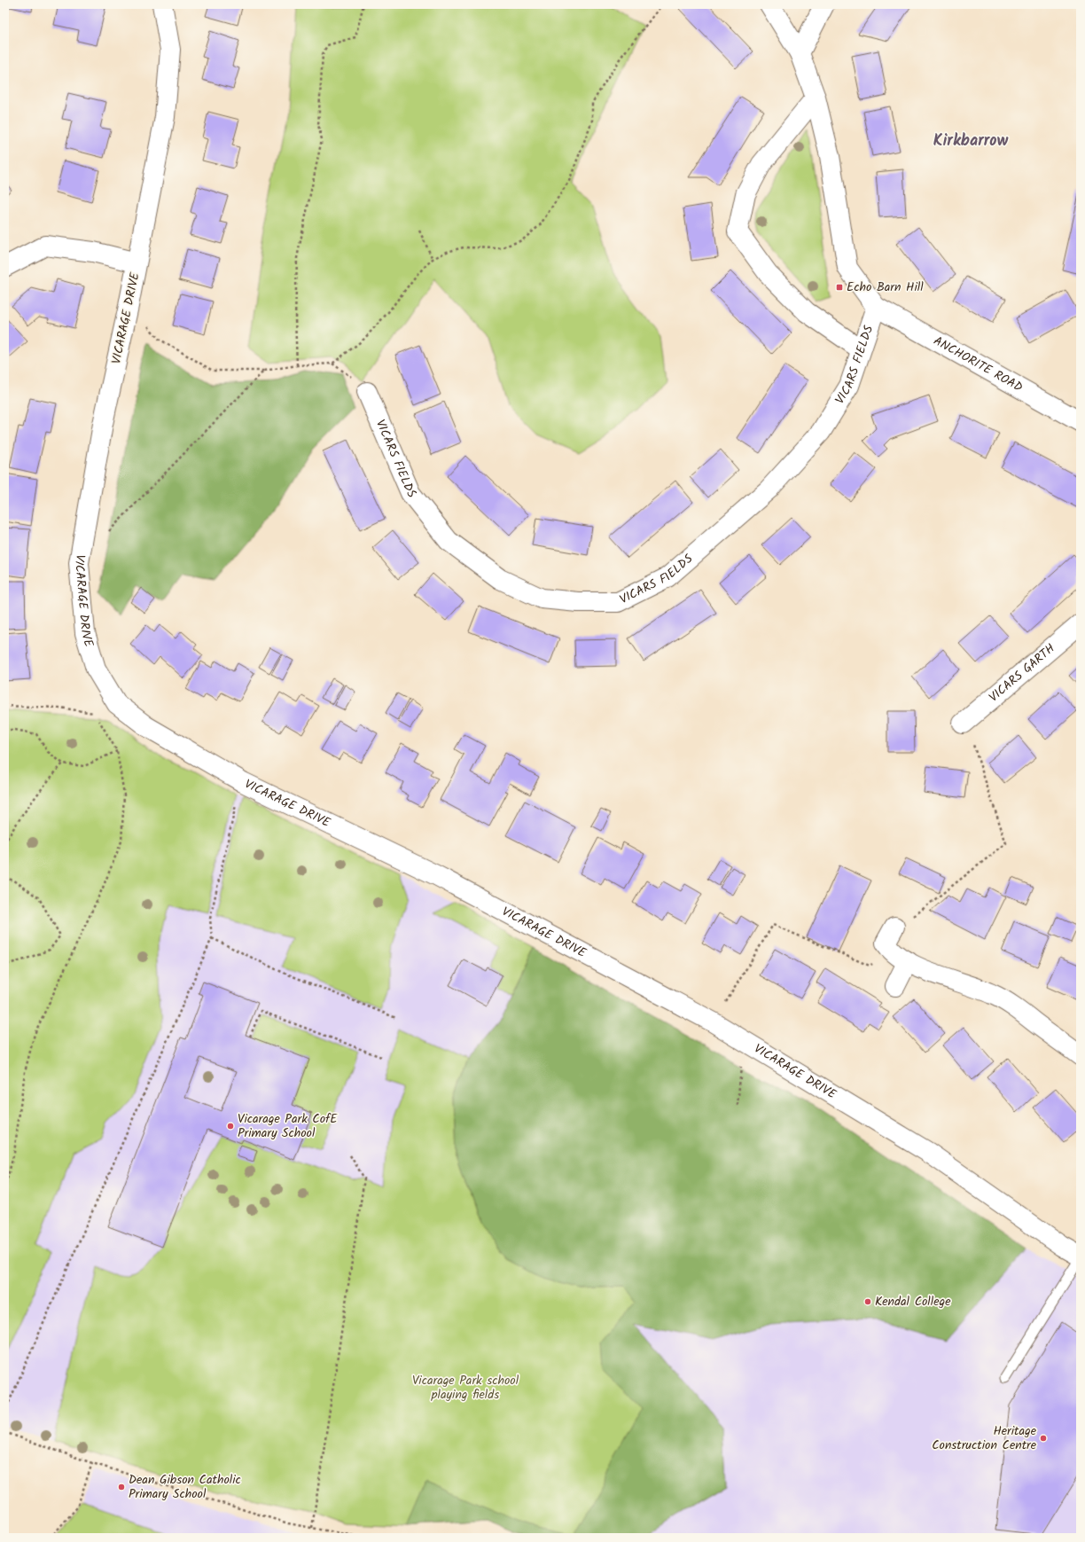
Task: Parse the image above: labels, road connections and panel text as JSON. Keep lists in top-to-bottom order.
{
  "streets": {
    "street": [
      "VICARAGE DRIVE",
      "VICARS FIELDS",
      "ANCHORITE ROAD",
      "VICARS GARTH"
    ]
  },
  "crossings": [
    ["VICARS FIELDS", "ANCHORITE ROAD"]
  ],
  "districts": ["Kirkbarrow"],
  "parks": ["Vicarage Park school playing fields"],
  "places": {
    "transit": ["Echo Barn Hill"],
    "other": [
      "Vicarage Park CofE Primary School",
      "Kendal College",
      "Heritage Construction Centre",
      "Dean Gibson Catholic Primary School"
    ]
  }
}
